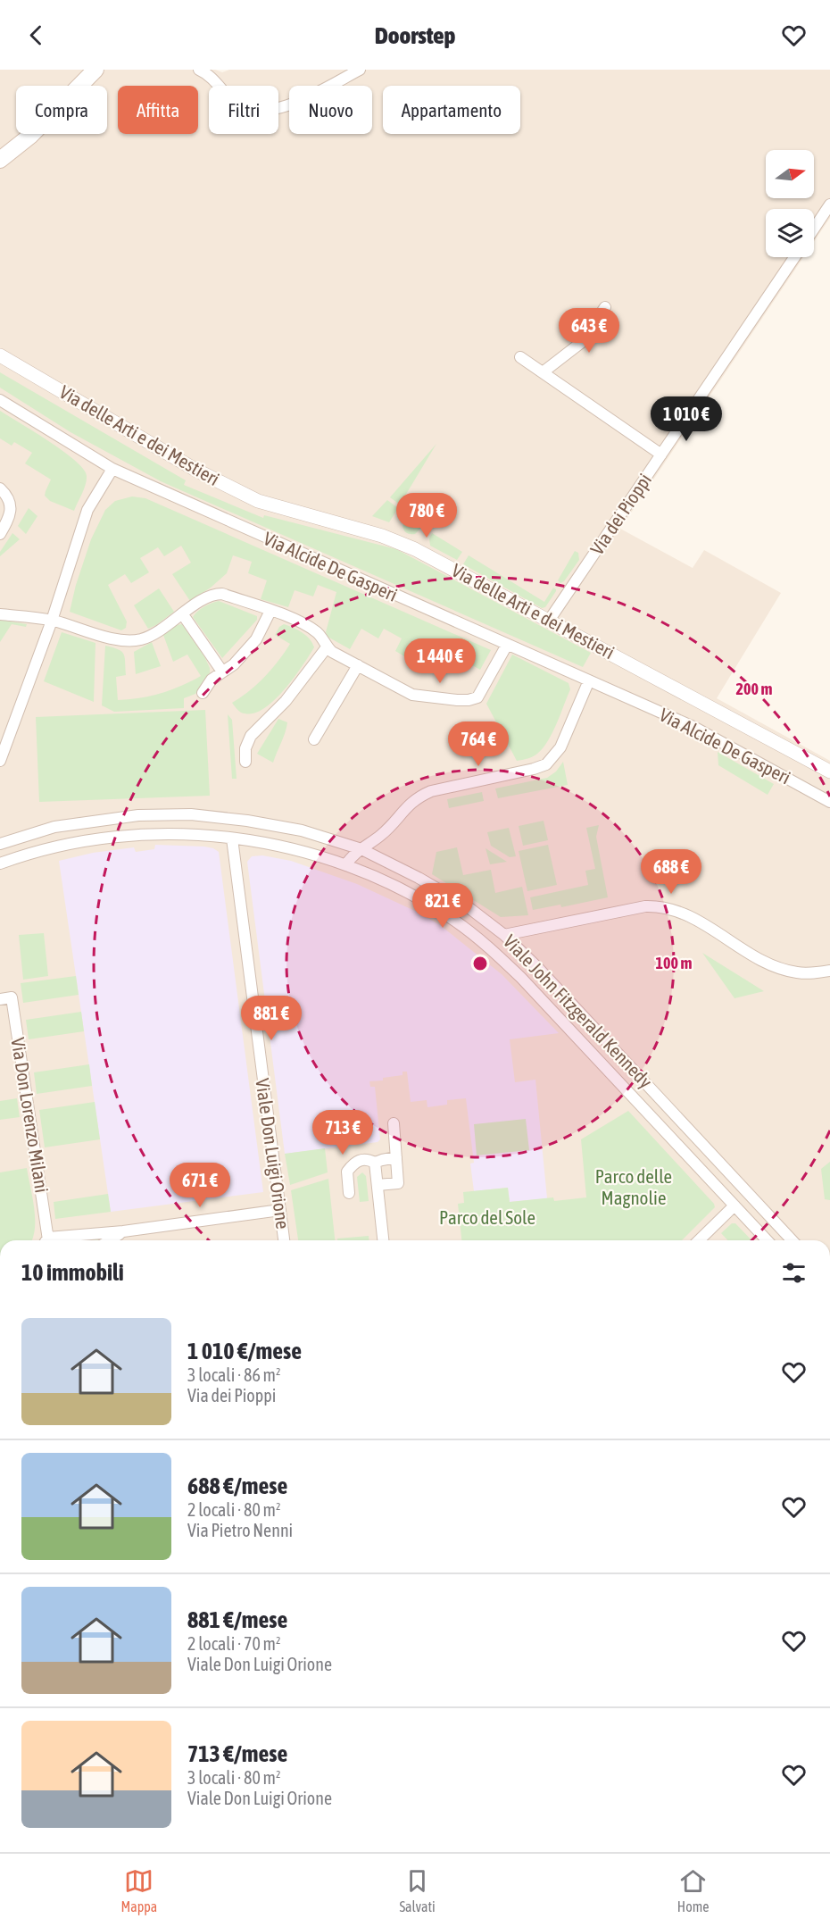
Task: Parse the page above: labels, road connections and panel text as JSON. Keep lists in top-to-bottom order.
{
  "streets": {
    "street": [
      "Via delle Arti e dei Mestieri",
      "Via dei Pioppi",
      "Via Alcide De Gasperi",
      "Viale John Fitzgerald Kennedy",
      "Via Don Lorenzo Milani",
      "Viale Don Luigi Orione"
    ]
  },
  "crossings": [
    ["Via delle Arti e dei Mestieri", "Via dei Pioppi"],
    ["Viale John Fitzgerald Kennedy", "Viale Don Luigi Orione"]
  ],
  "parks": ["Parco delle Magnolie", "Parco del Sole"],
  "north": "right",
  "page": {
    "header": "Doorstep",
    "chip": [
      "Compra",
      "Affitta",
      "Filtri",
      "Nuovo",
      "Appartamento"
    ],
    "price": [
      "643 €",
      "1 010 €",
      "780 €",
      "1 440 €",
      "764 €",
      "688 €",
      "821 €",
      "881 €",
      "713 €",
      "671 €"
    ],
    "heading": "10 immobili",
    "list": [
      {
        "name": "1 010 €/mese",
        "note": "3 locali · 86 m² · Via dei Pioppi"
      },
      {
        "name": "688 €/mese",
        "note": "2 locali · 80 m² · Via Pietro Nenni"
      },
      {
        "name": "881 €/mese",
        "note": "2 locali · 70 m² · Viale Don Luigi Orione"
      },
      {
        "name": "713 €/mese",
        "note": "3 locali · 80 m² · Viale Don Luigi Orione"
      }
    ],
    "tabs": ["Mappa", "Salvati", "Home"]
  },
  "rings": ["200 m", "100 m"]
}
